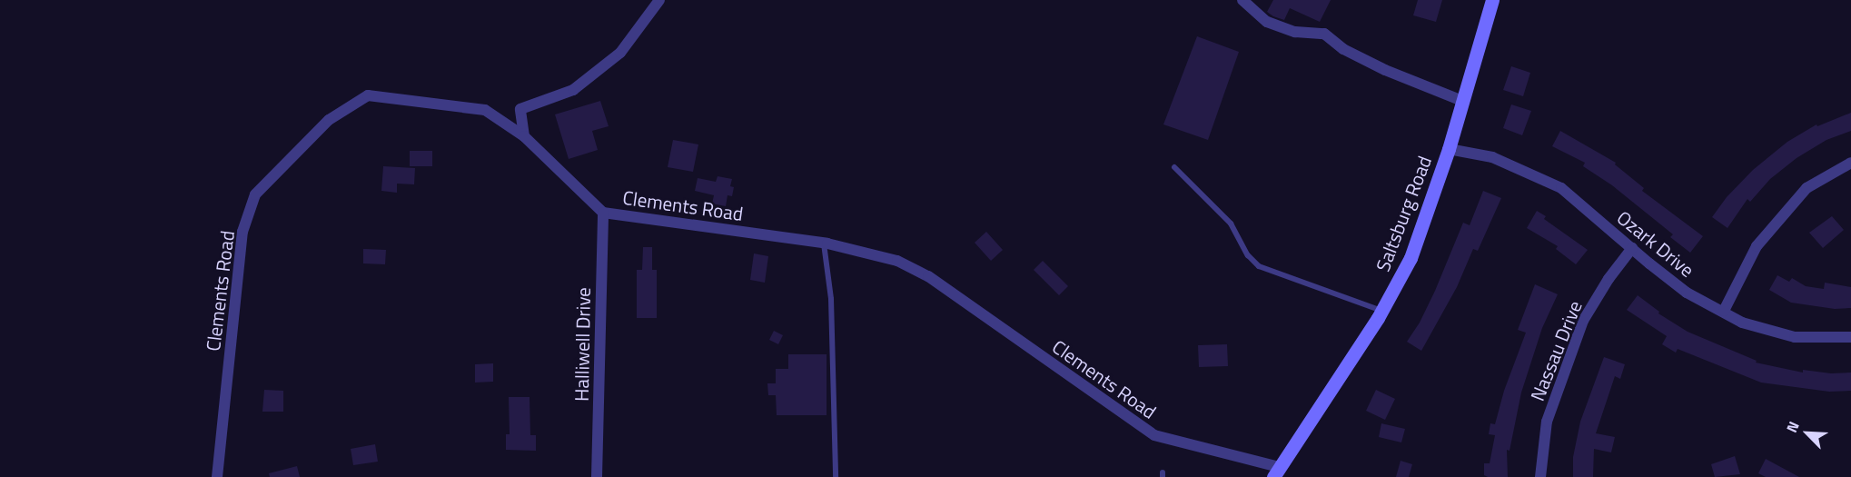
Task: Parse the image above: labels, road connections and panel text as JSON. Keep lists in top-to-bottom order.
{
  "streets": {
    "main road": ["Saltsburg Road"],
    "street": [
      "Clements Road",
      "Ozark Drive",
      "Halliwell Drive",
      "Nassau Drive"
    ]
  },
  "crossings": [
    ["Clements Road", "Saltsburg Road"],
    ["Clements Road", "Halliwell Drive"],
    ["Saltsburg Road", "Ozark Drive"],
    ["Ozark Drive", "Nassau Drive"]
  ],
  "north": "top left"
}
